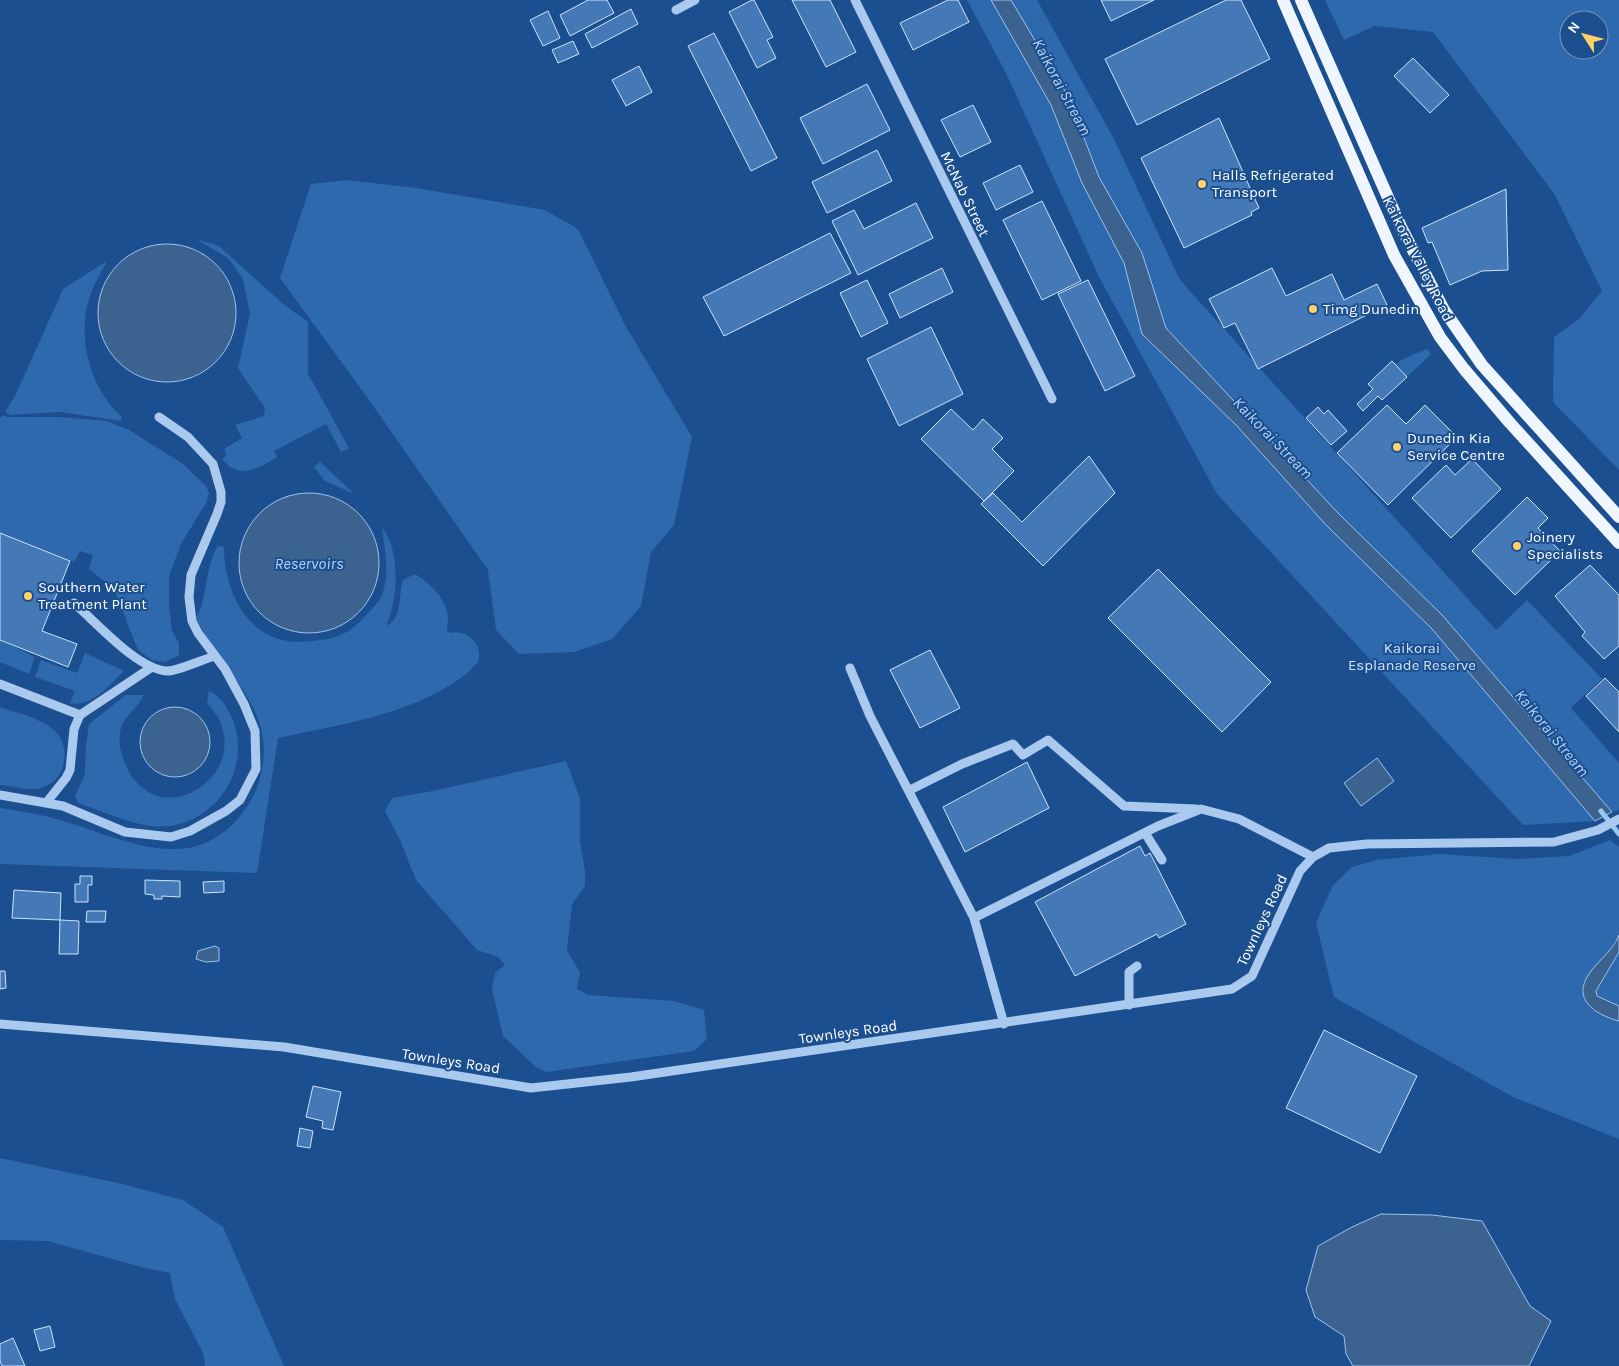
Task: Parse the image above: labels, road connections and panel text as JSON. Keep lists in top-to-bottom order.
{
  "streets": {
    "main road": ["Kaikorai Valley Road"],
    "street": ["McNab Street", "Townleys Road"]
  },
  "water": ["Kaikorai Stream", "Reservoirs"],
  "parks": ["Kaikorai Esplanade Reserve"],
  "places": [
    "Halls Refrigerated Transport",
    "Timg Dunedin",
    "Dunedin Kia Service Centre",
    "Joinery Specialists",
    "Southern Water Treatment Plant"
  ],
  "north": "top left"
}
